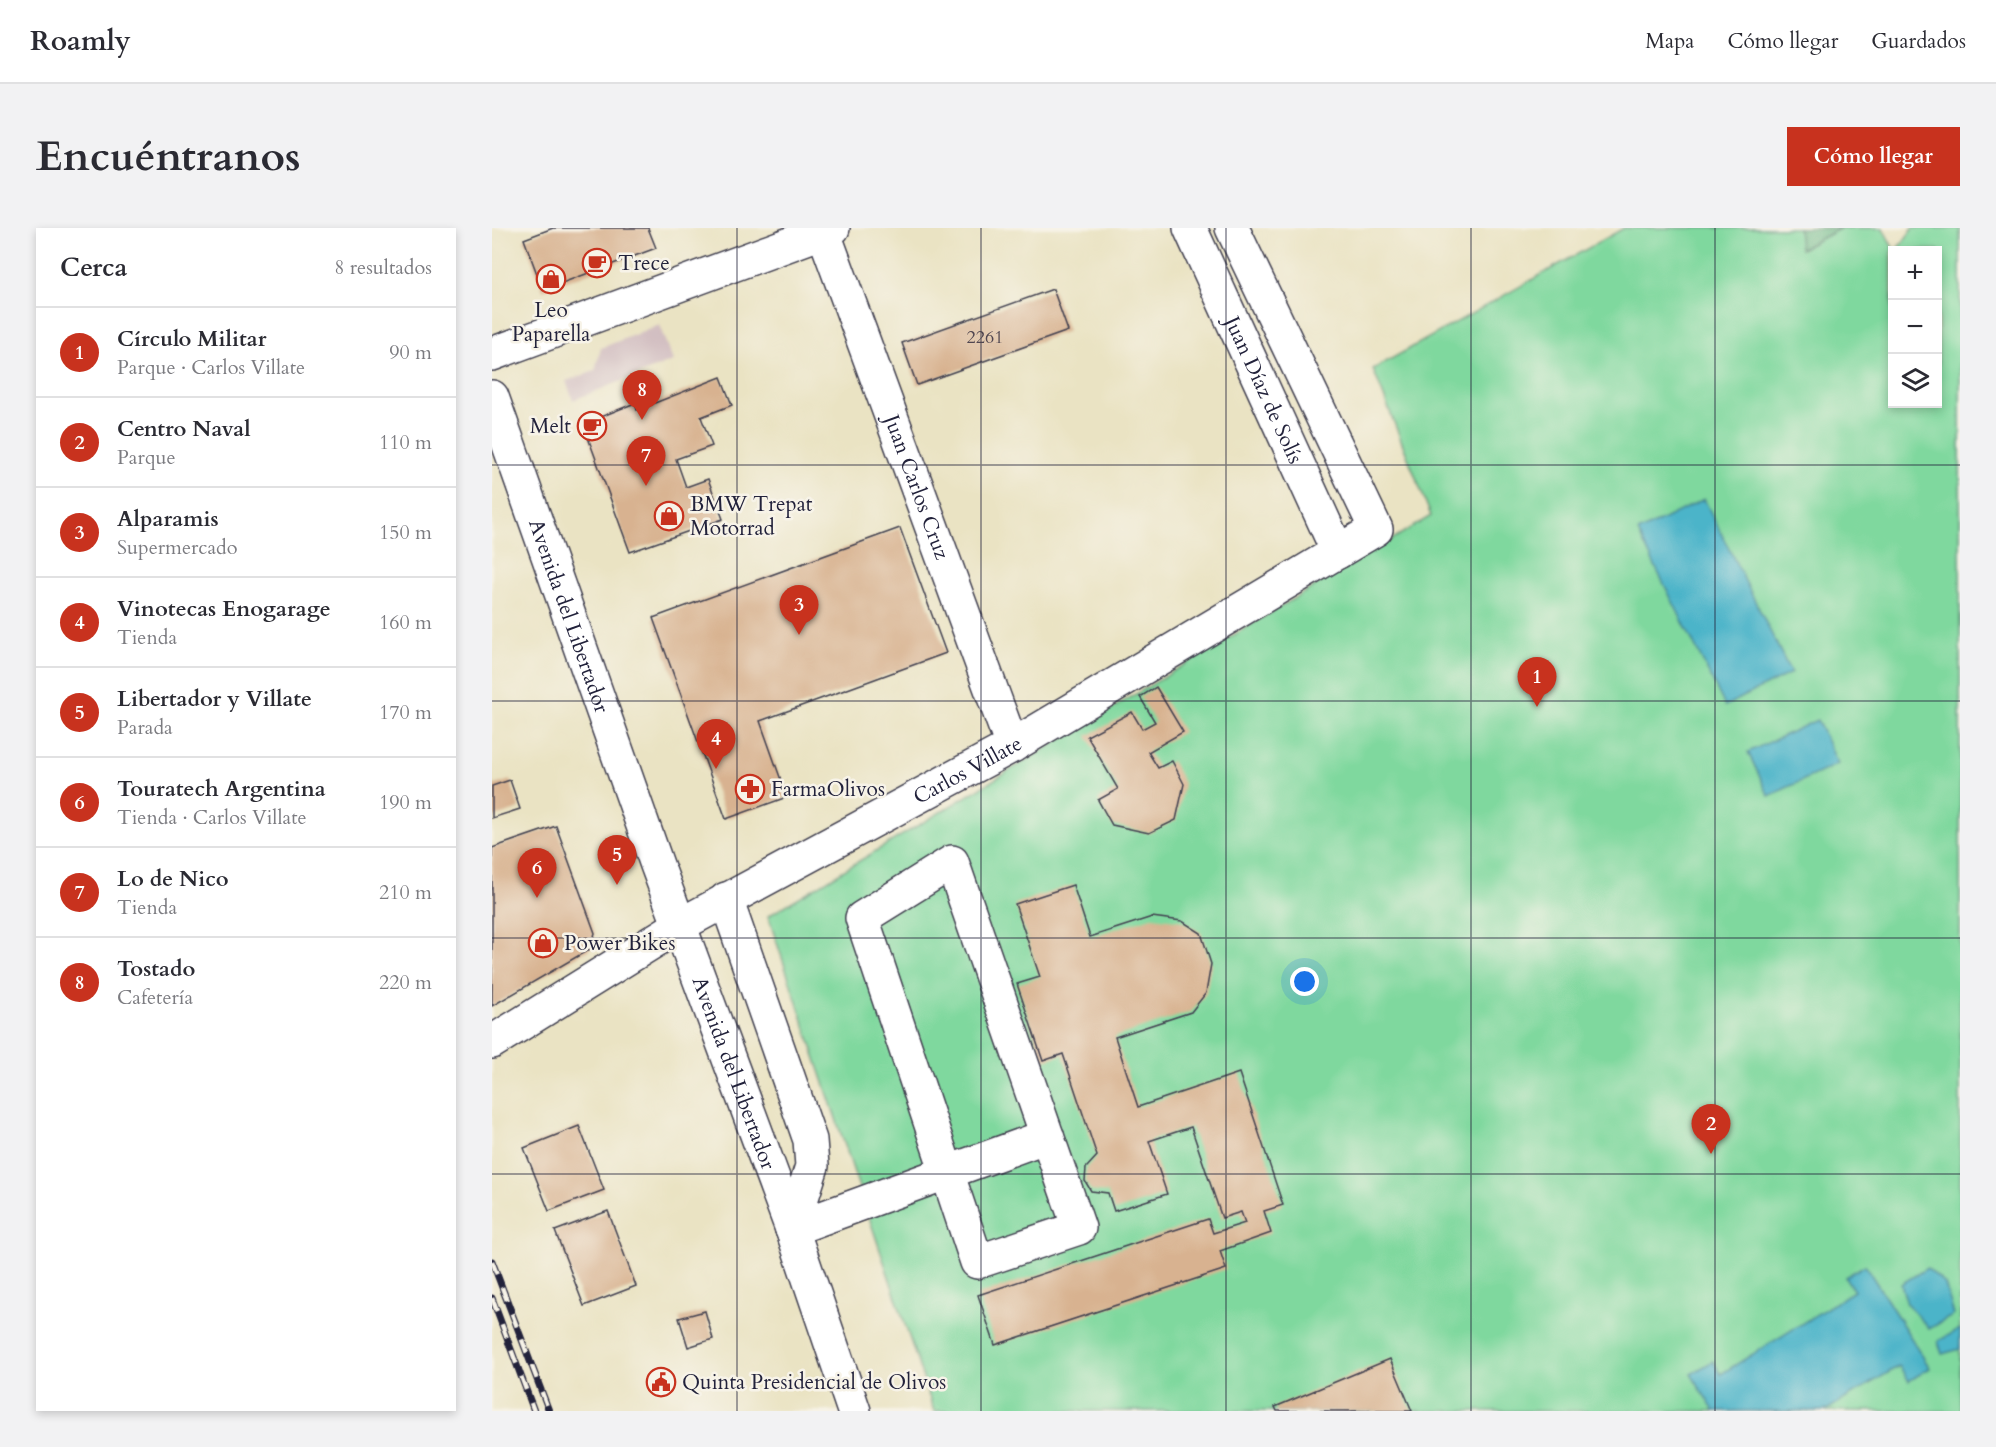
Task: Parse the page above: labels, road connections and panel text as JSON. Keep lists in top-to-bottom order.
{
  "streets": {
    "street": [
      "Juan Díaz de Solís",
      "Juan Carlos Cruz",
      "Avenida del Libertador",
      "Carlos Villate"
    ]
  },
  "crossings": [
    ["Juan Díaz de Solís", "Carlos Villate"],
    ["Juan Carlos Cruz", "Carlos Villate"],
    ["Avenida del Libertador", "Carlos Villate"]
  ],
  "places": {
    "cafe": ["Trece", "Melt"],
    "shop": ["Leo Paparella", "BMW Trepat Motorrad", "Power Bikes"],
    "pharmacy": ["FarmaOlivos"],
    "public building": ["Quinta Presidencial de Olivos"]
  },
  "house_numbers": ["2261"],
  "page": {
    "header": "Roamly",
    "nav": ["Mapa", "Cómo llegar", "Guardados"],
    "buttons": "Cómo llegar",
    "title": "Encuéntranos",
    "heading": ["Cerca", "8 resultados"],
    "map_buttons": ["+", "−"],
    "list": [
      {
        "mark": "1",
        "name": "Círculo Militar",
        "note": "Parque · Carlos Villate",
        "value": "90 m"
      },
      {
        "mark": "2",
        "name": "Centro Naval",
        "note": "Parque",
        "value": "110 m"
      },
      {
        "mark": "3",
        "name": "Alparamis",
        "note": "Supermercado",
        "value": "150 m"
      },
      {
        "mark": "4",
        "name": "Vinotecas Enogarage",
        "note": "Tienda",
        "value": "160 m"
      },
      {
        "mark": "5",
        "name": "Libertador y Villate",
        "note": "Parada",
        "value": "170 m"
      },
      {
        "mark": "6",
        "name": "Touratech Argentina",
        "note": "Tienda · Carlos Villate",
        "value": "190 m"
      },
      {
        "mark": "7",
        "name": "Lo de Nico",
        "note": "Tienda",
        "value": "210 m"
      },
      {
        "mark": "8",
        "name": "Tostado",
        "note": "Cafetería",
        "value": "220 m"
      }
    ],
    "pins": [
      "8",
      "7",
      "3",
      "1",
      "4",
      "5",
      "6",
      "2"
    ]
  }
}
